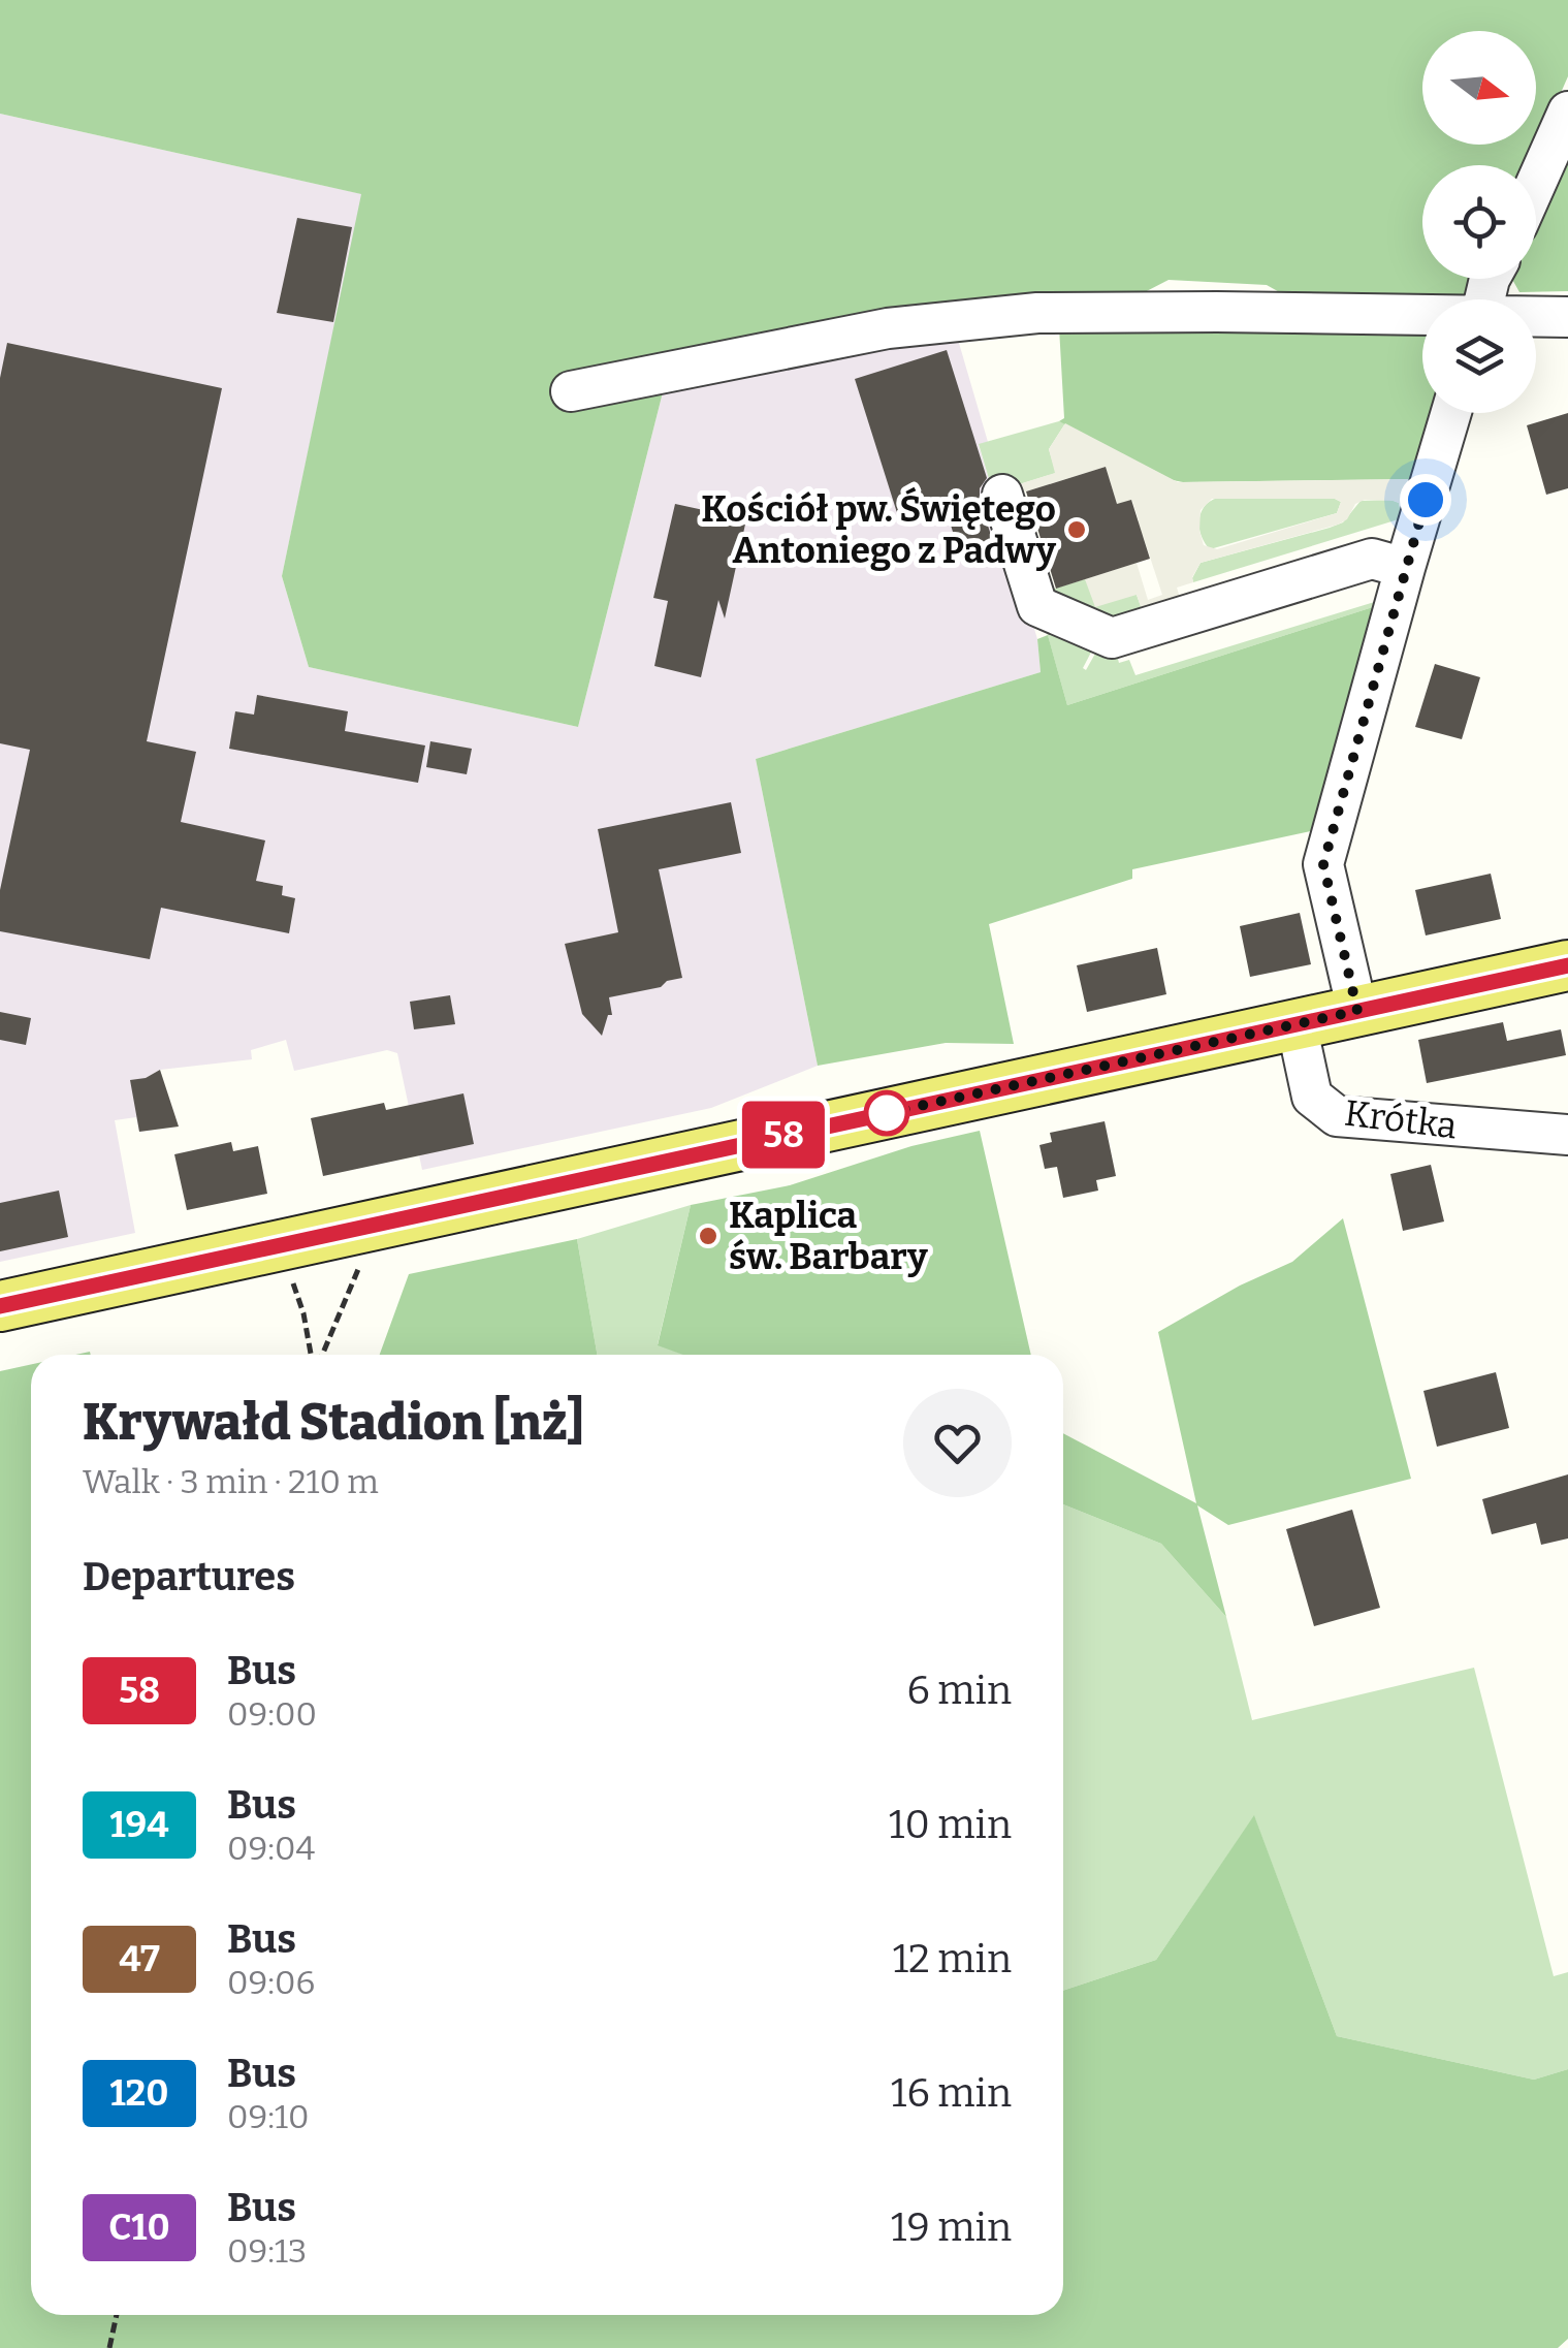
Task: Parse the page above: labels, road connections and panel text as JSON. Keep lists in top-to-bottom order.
{
  "streets": {
    "street": ["Krótka"]
  },
  "places": ["Kościół pw. Świętego Antoniego z Padwy", "Kaplica św. Barbary"],
  "lines": ["bus line 58"],
  "north": "right",
  "page": {
    "on_map": "58",
    "heading": [
      ["Krywałd Stadion [nż]", "Walk · 3 min · 210 m"],
      "Departures"
    ],
    "list": [
      {
        "mark": "58",
        "name": "Bus",
        "note": "09:00",
        "value": "6 min"
      },
      {
        "mark": "194",
        "name": "Bus",
        "note": "09:04",
        "value": "10 min"
      },
      {
        "mark": "47",
        "name": "Bus",
        "note": "09:06",
        "value": "12 min"
      },
      {
        "mark": "120",
        "name": "Bus",
        "note": "09:10",
        "value": "16 min"
      },
      {
        "mark": "C10",
        "name": "Bus",
        "note": "09:13",
        "value": "19 min"
      }
    ]
  }
}
